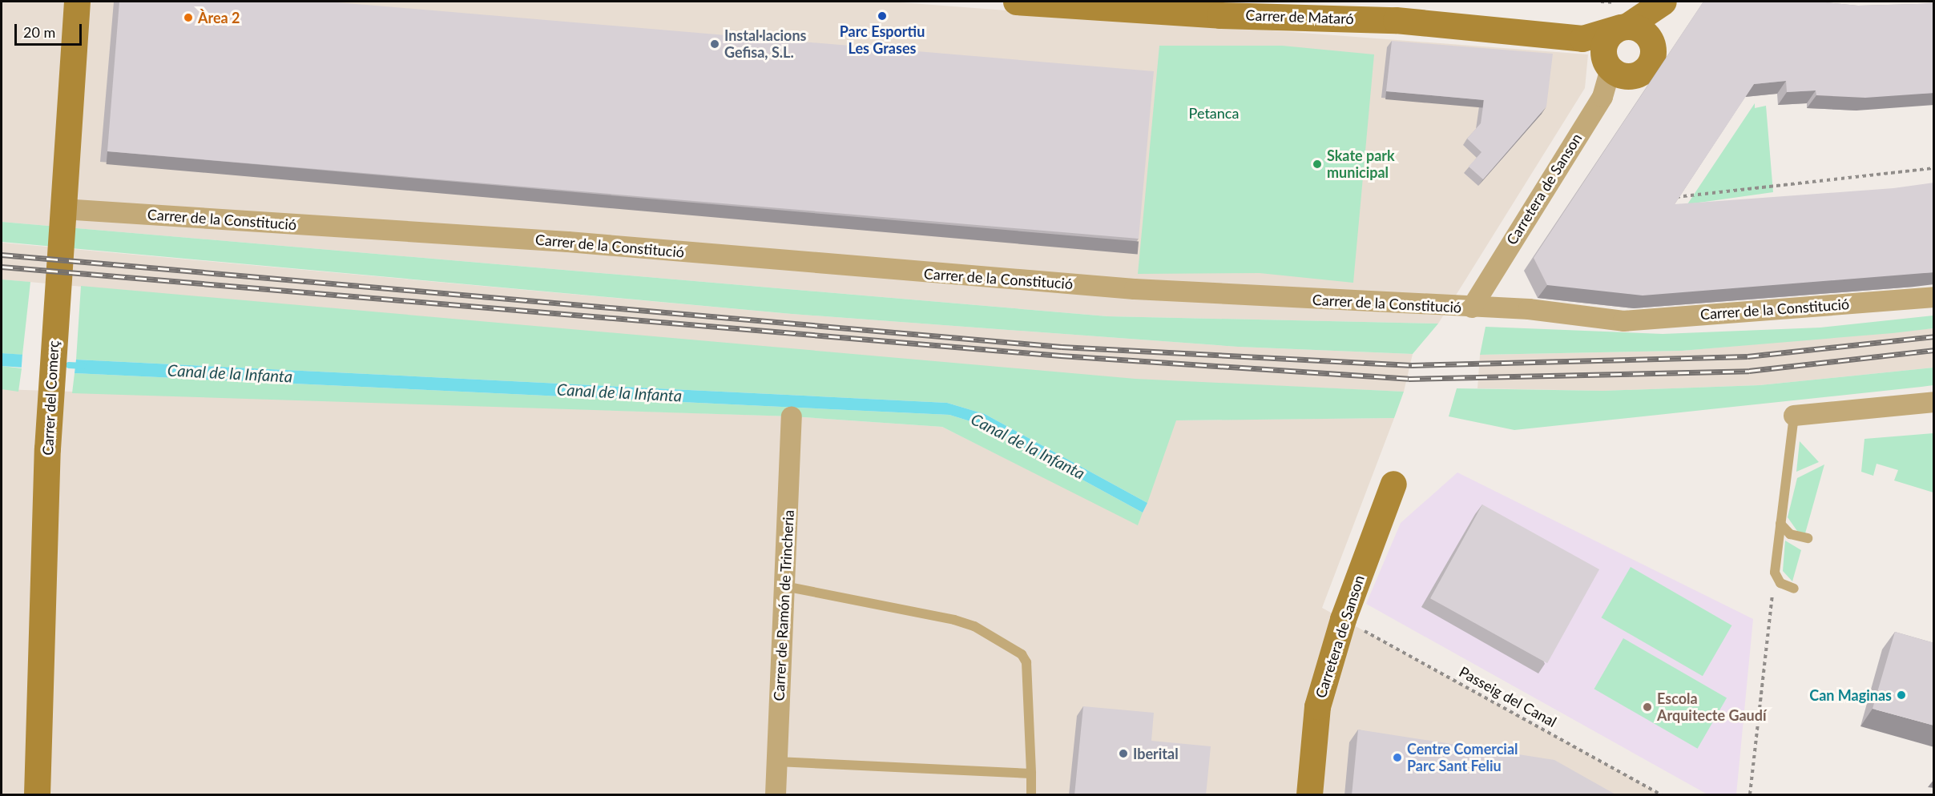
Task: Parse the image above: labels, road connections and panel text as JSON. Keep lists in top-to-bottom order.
{
  "streets": {
    "street": [
      "Carrer de Mataró",
      "Carretera de Sanson",
      "Carrer de la Constitució",
      "Carrer del Comerç",
      "Carrer de Ramón de Trincheria"
    ],
    "path": ["Passeig del Canal"]
  },
  "crossings": [
    ["Carrer de Mataró", "Carretera de Sanson"],
    ["Carretera de Sanson", "Carrer de la Constitució"],
    ["Carretera de Sanson", "Passeig del Canal"],
    ["Carrer de la Constitució", "Carrer del Comerç"]
  ],
  "water": ["Canal de la Infanta"],
  "parks": ["Petanca"],
  "places": [
    "Parc Esportiu Les Grases",
    "Àrea 2",
    "Instal·lacions Gefisa, S.L.",
    "Skate park municipal",
    "Can Maginas",
    "Escola Arquitecte Gaudí",
    "Iberital",
    "Centre Comercial Parc Sant Feliu"
  ],
  "scale_bar": "20 m"
}
